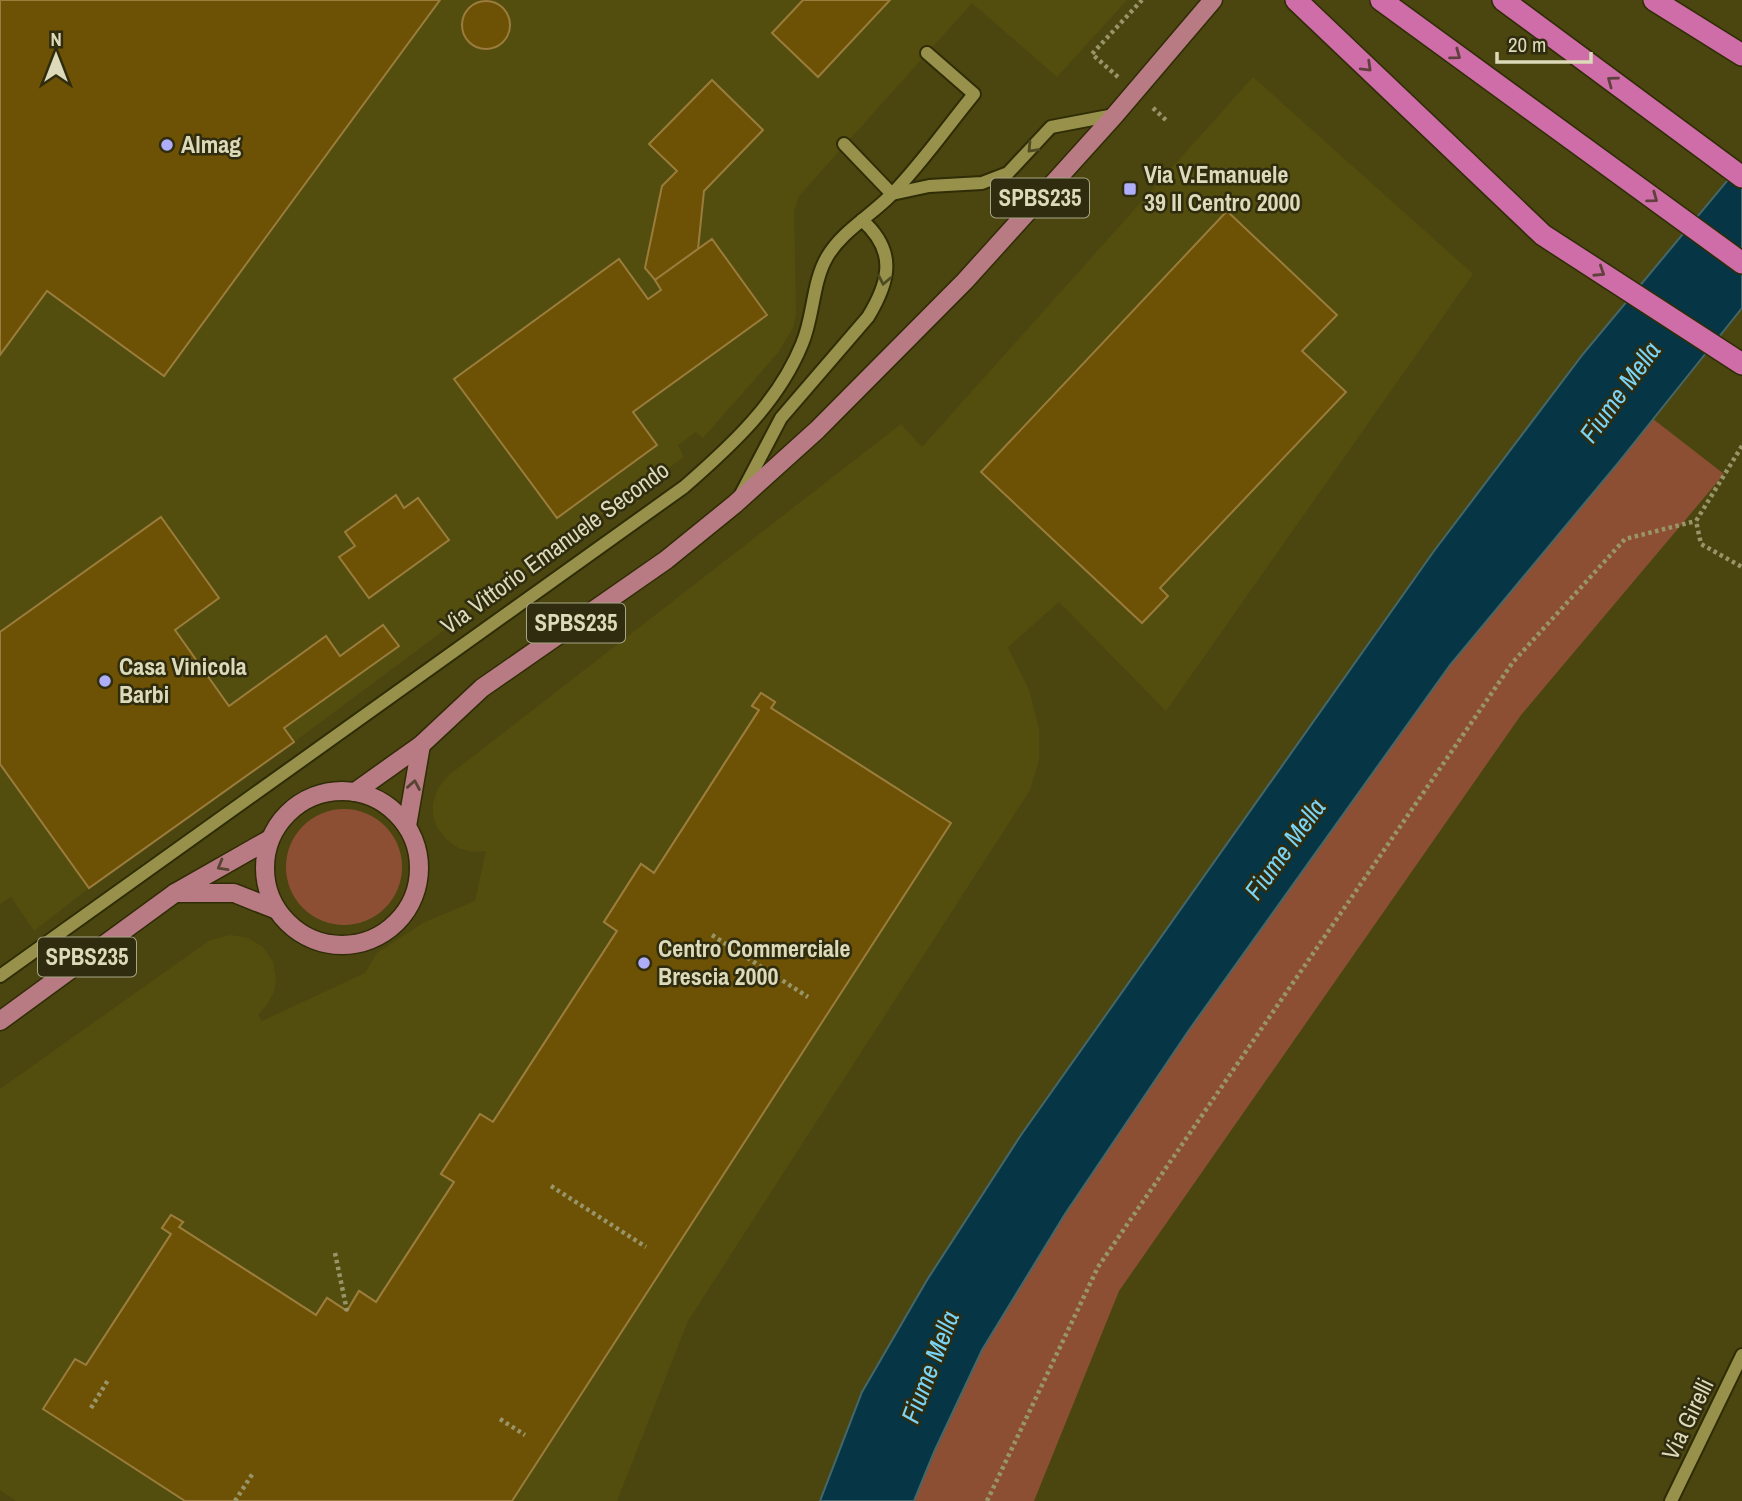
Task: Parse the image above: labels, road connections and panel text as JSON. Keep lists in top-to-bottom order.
{
  "streets": {
    "main road": ["SPBS235"],
    "street": ["Via Vittorio Emanuele Secondo", "Via Girelli"]
  },
  "water": ["Fiume Mella"],
  "places": {
    "other": ["Almag", "Casa Vinicola Barbi", "Centro Commerciale Brescia 2000"],
    "transit": ["Via V.Emanuele 39 II Centro 2000"]
  },
  "scale_bar": "20 m",
  "north": "top"
}
